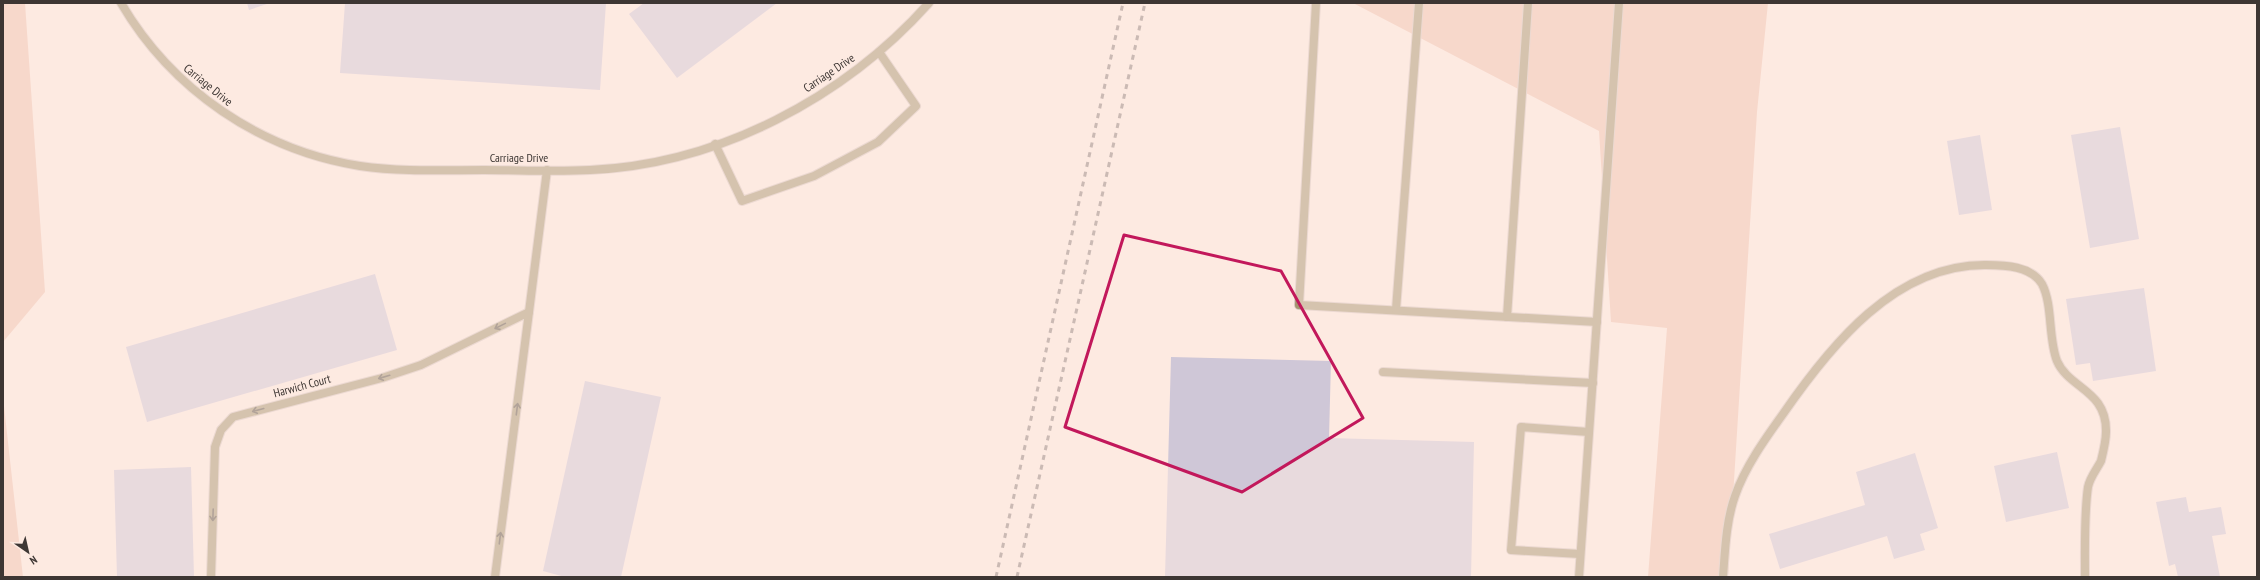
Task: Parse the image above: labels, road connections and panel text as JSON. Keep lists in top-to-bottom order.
{
  "streets": {
    "street": ["Carriage Drive", "Harwich Court"]
  },
  "one_way": ["Harwich Court"],
  "north": "bottom right"
}
